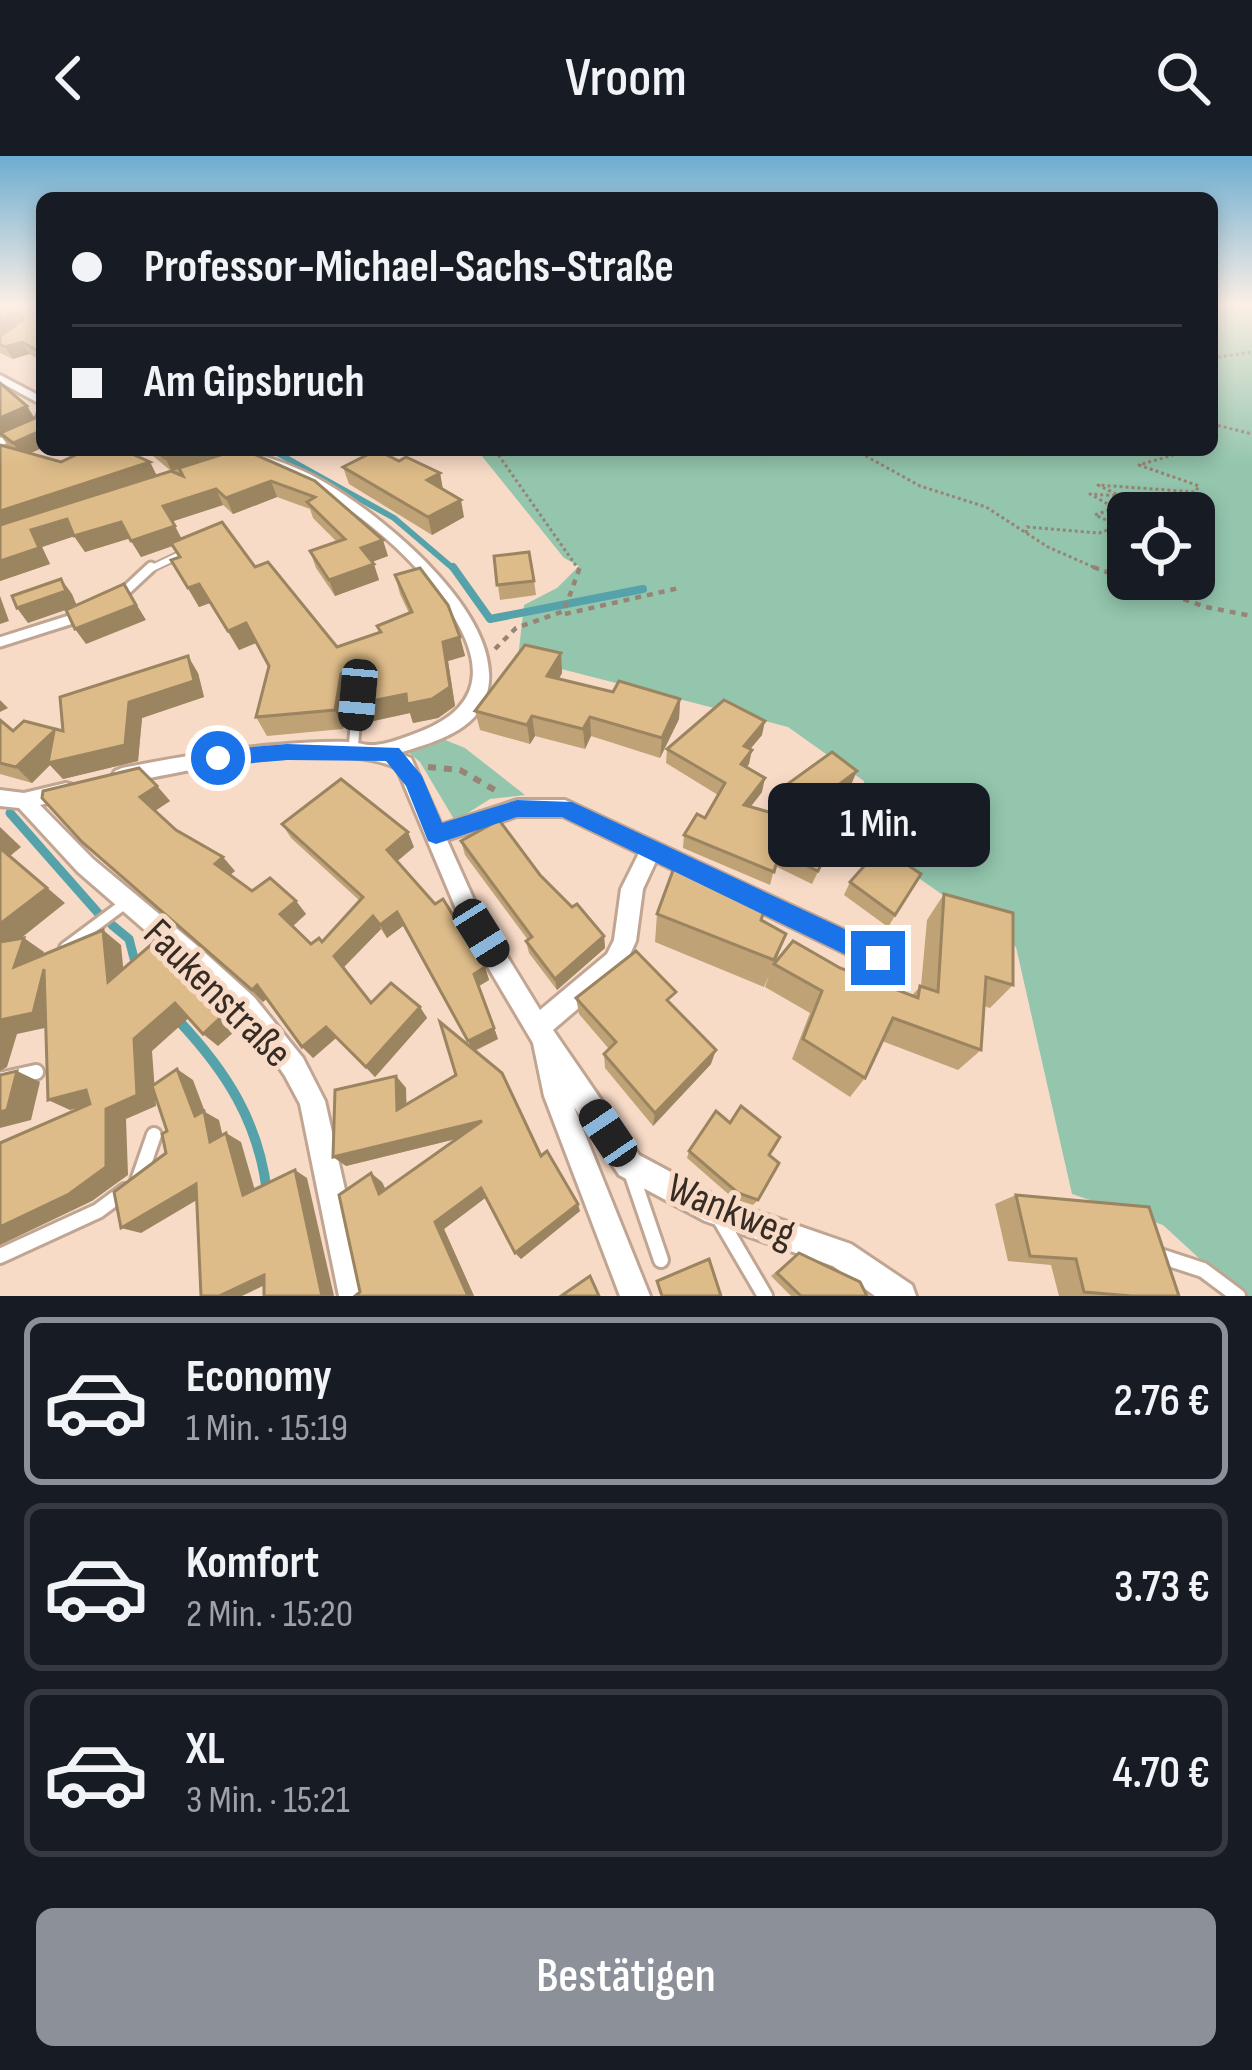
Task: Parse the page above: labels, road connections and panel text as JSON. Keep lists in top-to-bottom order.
{
  "streets": {
    "street": ["Faukenstraße", "Wankweg"]
  },
  "page": {
    "header": "Vroom",
    "banner": ["Professor-Michael-Sachs-Straße", "Am Gipsbruch"],
    "bubble": "1 Min.",
    "list": [
      {
        "name": "Economy",
        "note": "1 Min. · 15:19",
        "value": "2.76 €"
      },
      {
        "name": "Komfort",
        "note": "2 Min. · 15:20",
        "value": "3.73 €"
      },
      {
        "name": "XL",
        "note": "3 Min. · 15:21",
        "value": "4.70 €"
      }
    ],
    "buttons": "Bestätigen"
  }
}
